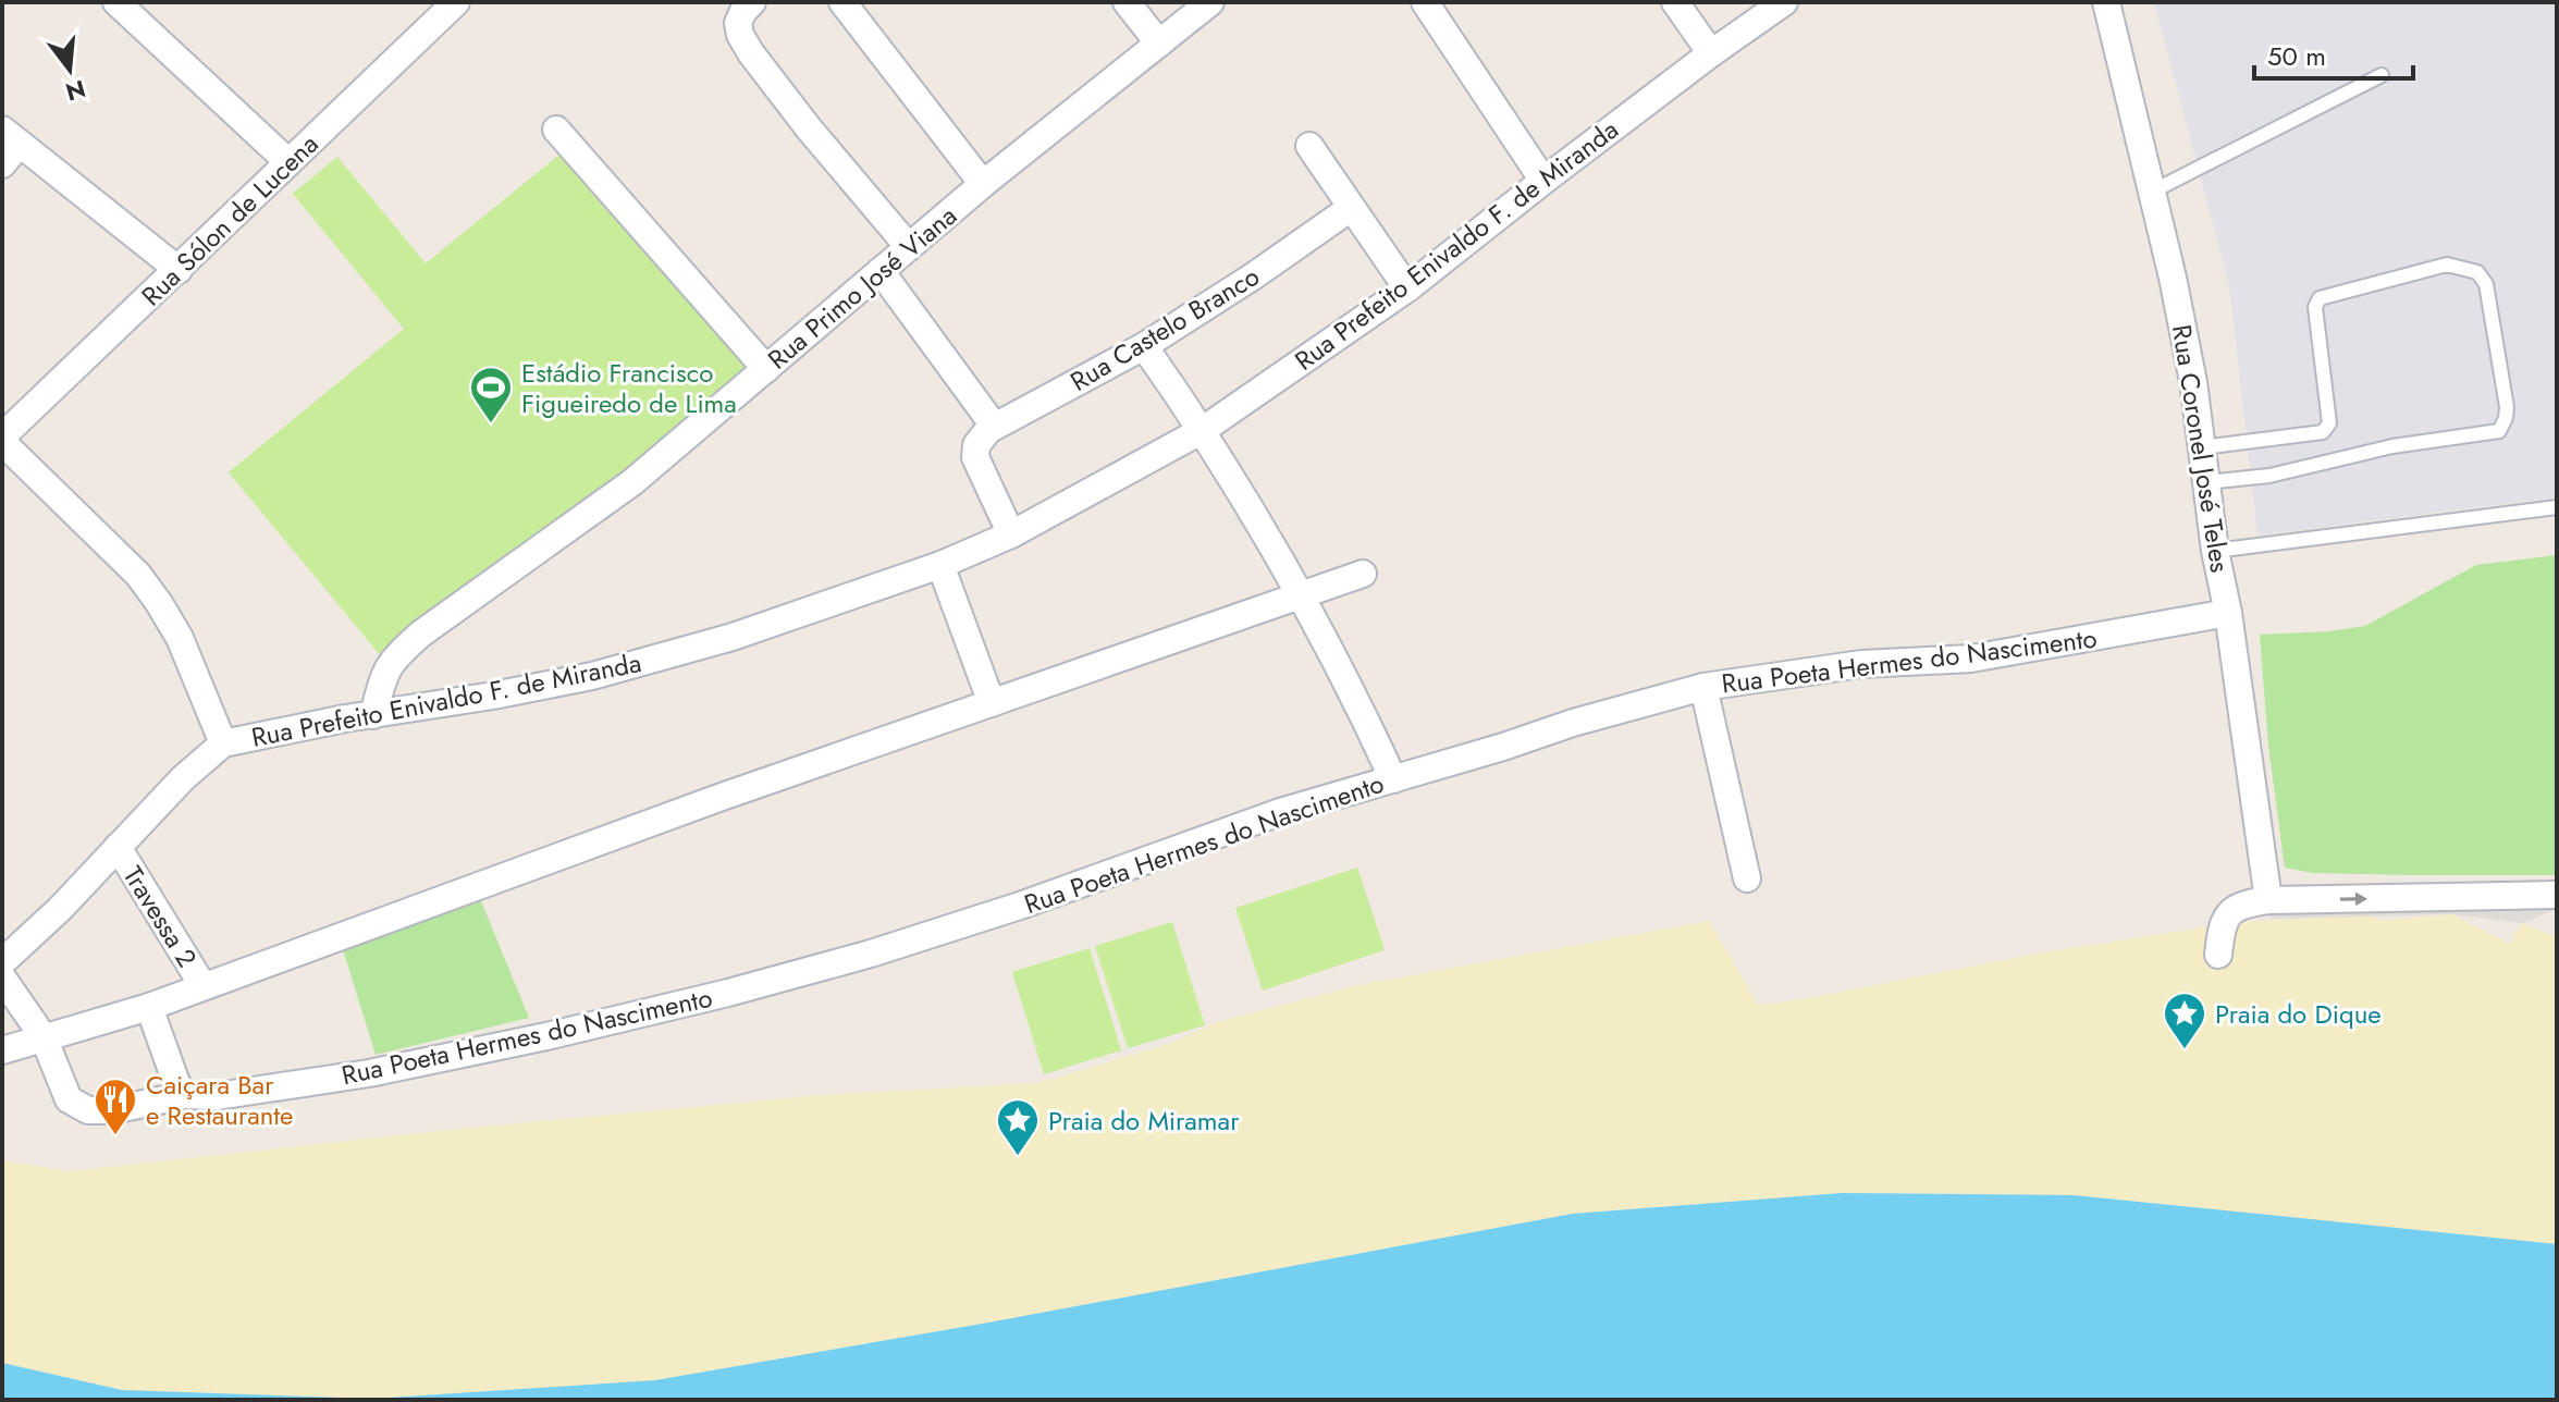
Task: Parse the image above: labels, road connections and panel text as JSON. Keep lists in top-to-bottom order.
{
  "streets": {
    "street": [
      "Rua Sólon de Lucena",
      "Rua Prefeito Enivaldo F. de Miranda",
      "Rua Primo José Viana",
      "Rua Castelo Branco",
      "Rua Coronel José Teles",
      "Rua Poeta Hermes do Nascimento",
      "Travessa 2"
    ]
  },
  "crossings": [
    ["Rua Prefeito Enivaldo F. de Miranda", "Rua Primo José Viana"],
    ["Rua Prefeito Enivaldo F. de Miranda", "Travessa 2"],
    ["Rua Coronel José Teles", "Rua Poeta Hermes do Nascimento"]
  ],
  "places": {
    "sports": ["Estádio Francisco Figueiredo de Lima"],
    "place": ["Praia do Dique", "Praia do Miramar"],
    "restaurant": ["Caiçara Bar e Restaurante"]
  },
  "scale_bar": "50 m",
  "north": "bottom"
}
